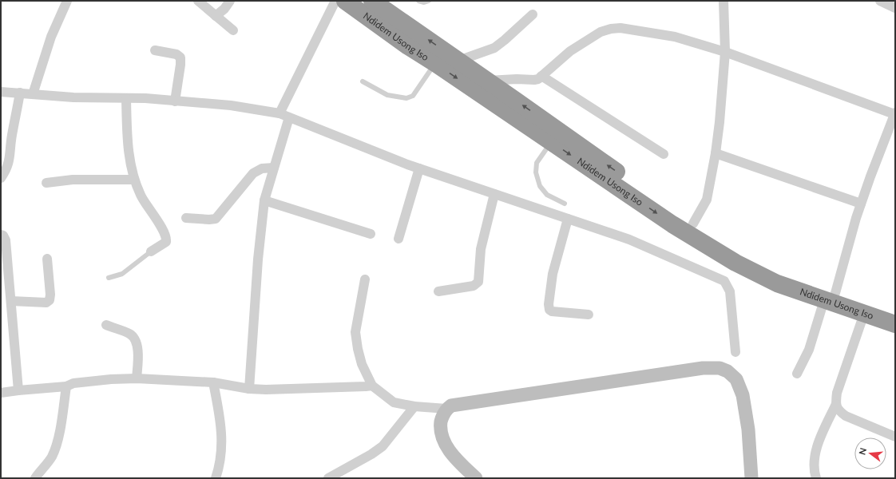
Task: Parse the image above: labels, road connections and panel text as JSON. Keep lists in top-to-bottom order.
{
  "streets": {
    "highway": ["Ndidem Usong Iso"]
  },
  "north": "left"
}
